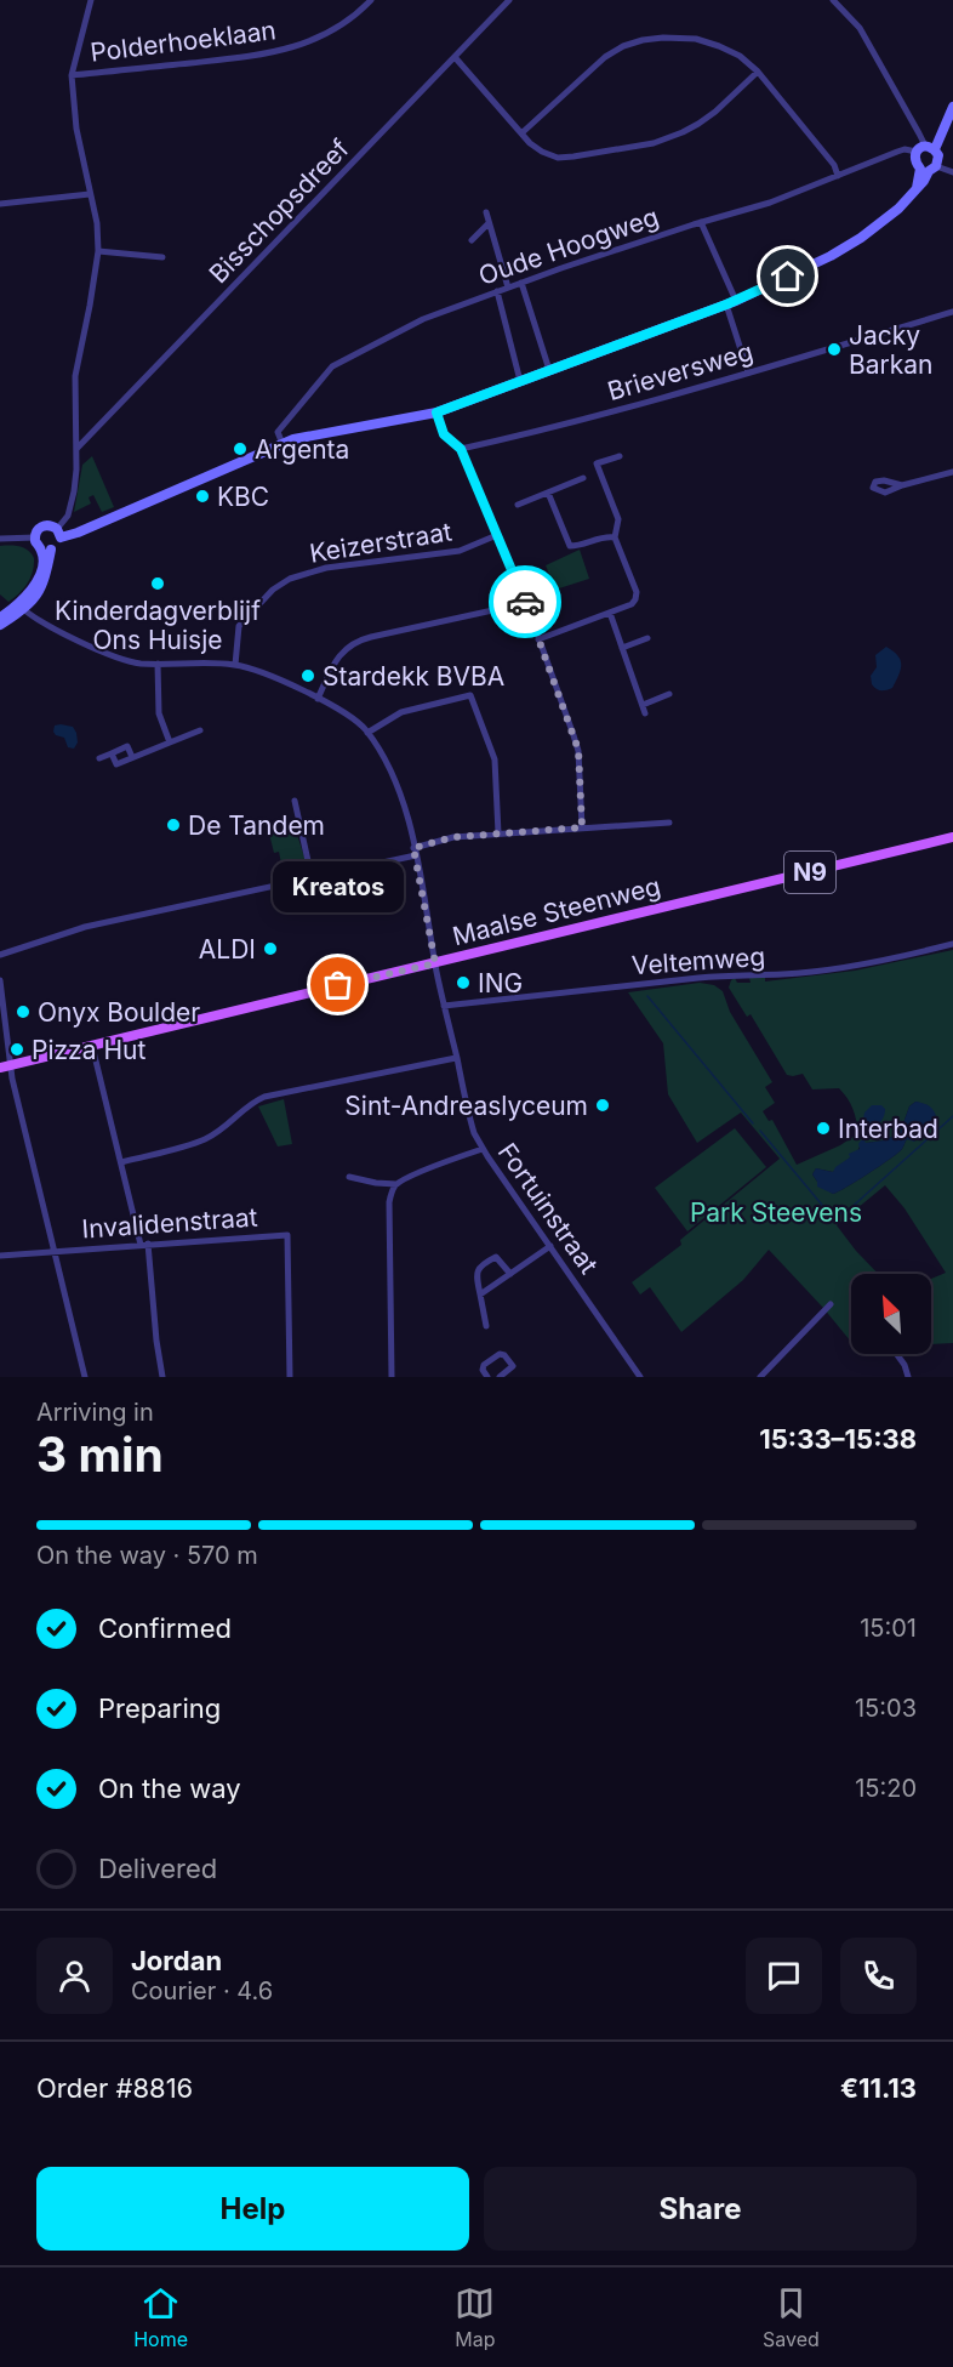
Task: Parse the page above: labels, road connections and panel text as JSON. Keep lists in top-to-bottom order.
{
  "streets": {
    "main road": ["N9", "Maalse Steenweg"],
    "street": [
      "Polderhoeklaan",
      "Bisschopsdreef",
      "Oude Hoogweg",
      "Brieversweg",
      "Keizerstraat",
      "Veltemweg",
      "Fortuinstraat",
      "Invalidenstraat"
    ]
  },
  "crossings": [
    ["Maalse Steenweg", "Fortuinstraat"],
    ["Veltemweg", "Fortuinstraat"]
  ],
  "parks": ["Park Steevens"],
  "places": [
    "Jacky Barkan",
    "Argenta",
    "KBC",
    "Kinderdagverblijf Ons Huisje",
    "Stardekk BVBA",
    "De Tandem",
    "ALDI",
    "ING",
    "Kreatos",
    "Onyx Boulder",
    "Pizza Hut",
    "Sint-Andreaslyceum",
    "Interbad"
  ],
  "north": "top left",
  "page": {
    "bubble": "Kreatos",
    "heading": ["3 min", "Arriving in", "15:33–15:38"],
    "panel": [
      "Jordan",
      "Courier · 4.6",
      "Order #8816",
      "€11.13"
    ],
    "bar": "On the way · 570 m",
    "list": [
      ["Confirmed", "15:01"],
      ["Preparing", "15:03"],
      ["On the way", "15:20"],
      "Delivered"
    ],
    "buttons": ["Help", "Share"],
    "tabs": ["Home", "Map", "Saved"]
  }
}
